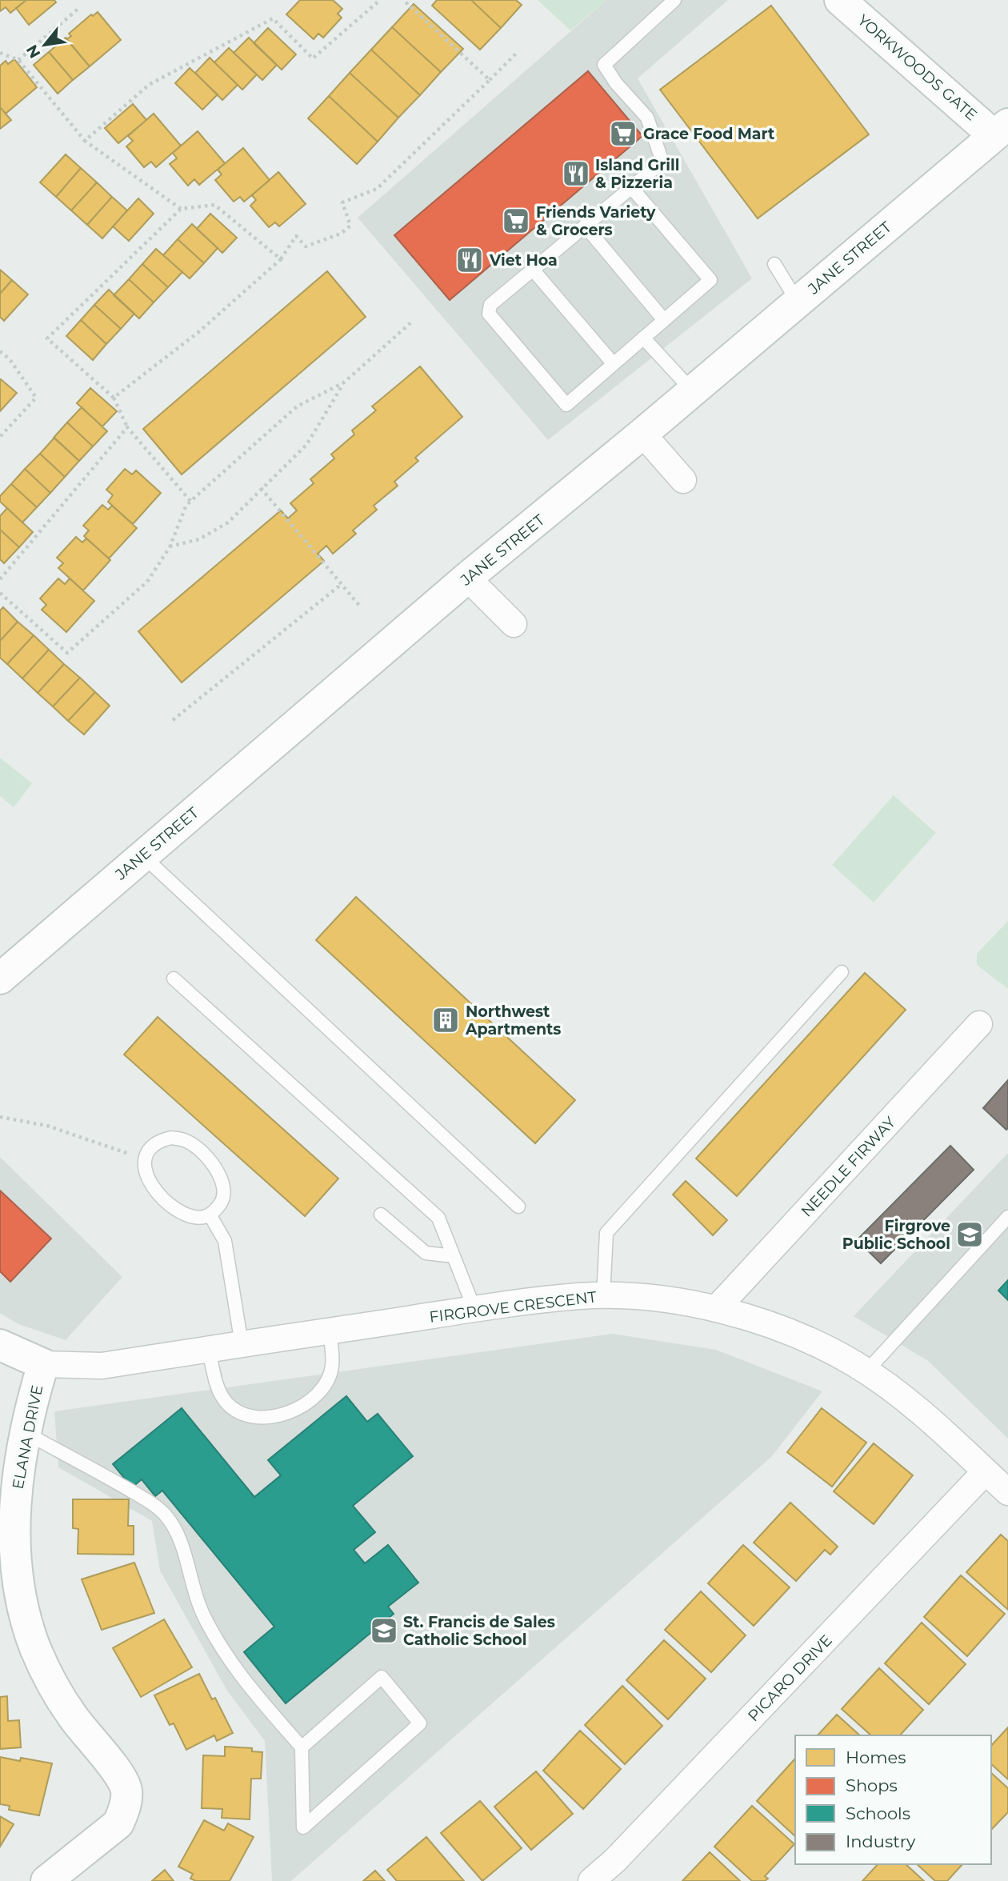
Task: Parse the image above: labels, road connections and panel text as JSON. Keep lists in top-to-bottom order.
{
  "streets": {
    "main road": [
      "YORKWOODS GATE",
      "JANE STREET",
      "FIRGROVE CRESCENT",
      "ELANA DRIVE"
    ],
    "street": ["NEEDLE FIRWAY", "PICARO DRIVE"]
  },
  "crossings": [
    ["YORKWOODS GATE", "JANE STREET"],
    ["NEEDLE FIRWAY", "FIRGROVE CRESCENT"],
    ["FIRGROVE CRESCENT", "ELANA DRIVE"],
    ["FIRGROVE CRESCENT", "PICARO DRIVE"]
  ],
  "places": {
    "supermarket": ["Grace Food Mart", "Friends Variety & Grocers"],
    "restaurant": ["Island Grill & Pizzeria", "Viet Hoa"],
    "building": ["Northwest Apartments"],
    "school or university": ["Firgrove Public School", "St. Francis de Sales Catholic School"]
  },
  "legend": [
    "Homes",
    "Shops",
    "Schools",
    "Industry"
  ],
  "north": "bottom left"
}
